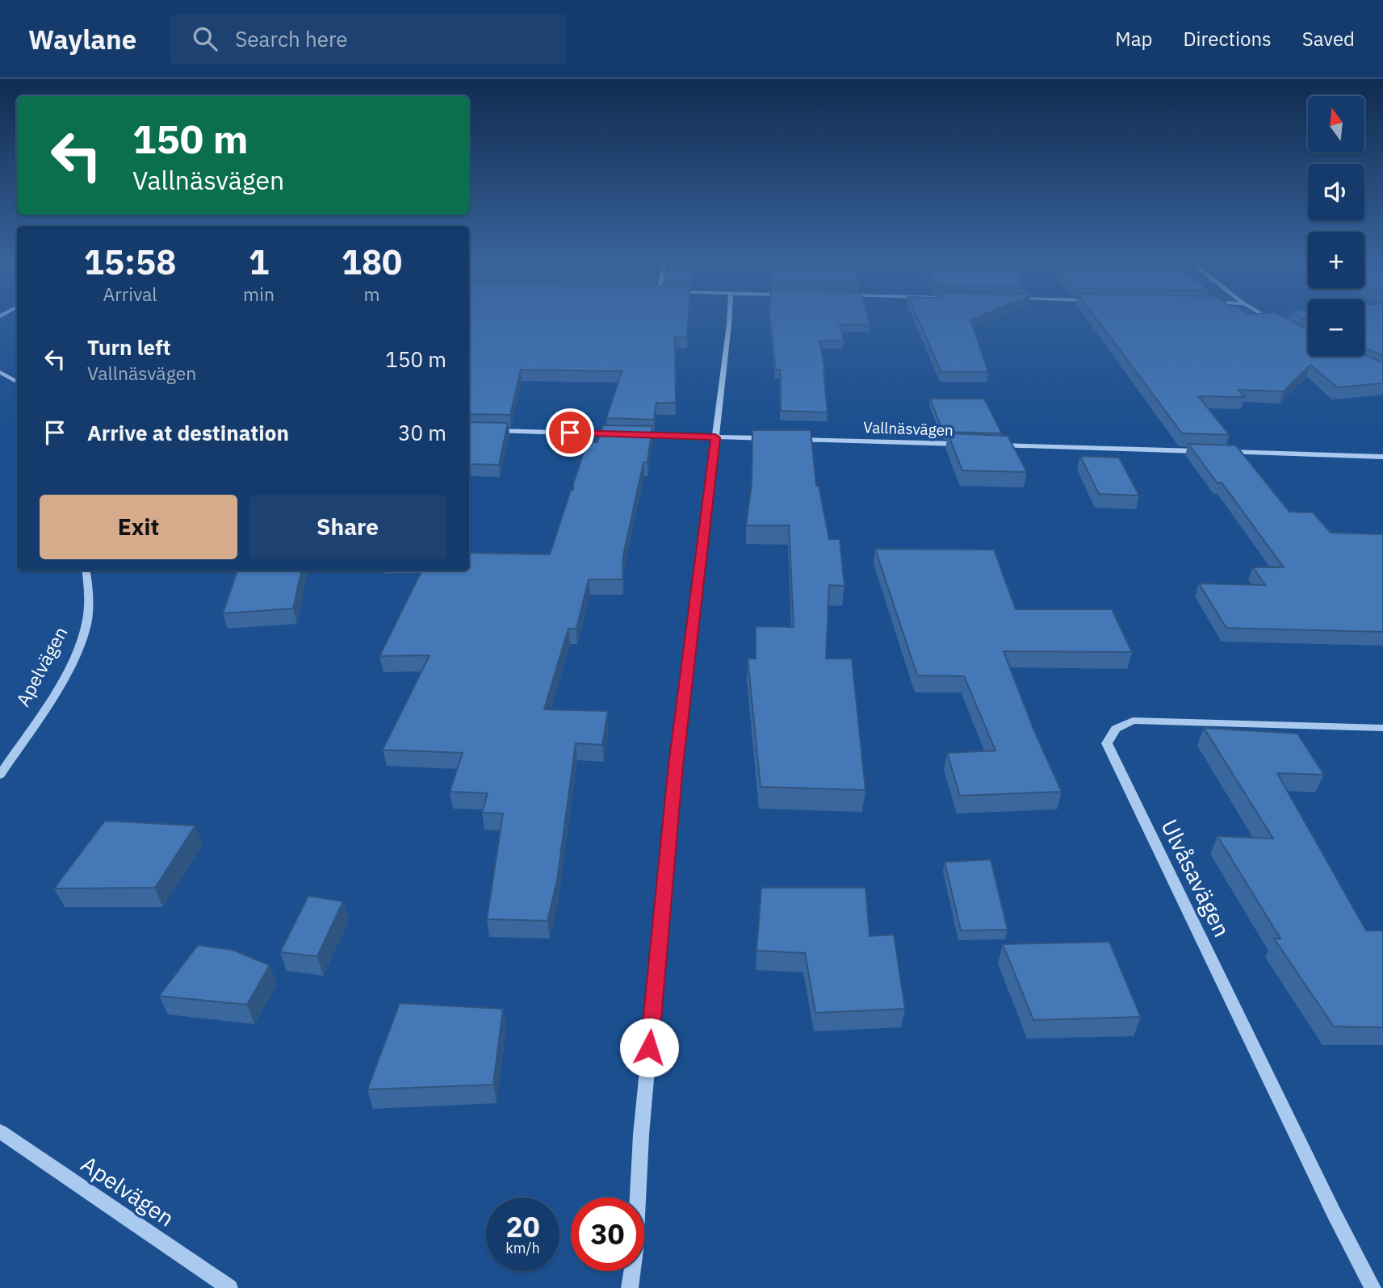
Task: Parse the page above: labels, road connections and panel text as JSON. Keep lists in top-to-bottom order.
{
  "streets": {
    "street": ["Vallnäsvägen", "Apelvägen", "Ulvåsavägen"]
  },
  "north": "top",
  "page": {
    "header": "Waylane",
    "search": "Search here",
    "nav": ["Map", "Directions", "Saved"],
    "map_buttons": ["+", "−"],
    "turn": ["150 m", "Vallnäsvägen"],
    "eta": [
      "15:58",
      "Arrival",
      "1",
      "min",
      "180",
      "m"
    ],
    "list": [
      {
        "name": "Turn left",
        "note": "Vallnäsvägen",
        "value": "150 m"
      },
      {
        "name": "Arrive at destination",
        "value": "30 m"
      }
    ],
    "buttons": ["Exit", "Share"],
    "speed": "20 km/h",
    "limit": "30"
  }
}
